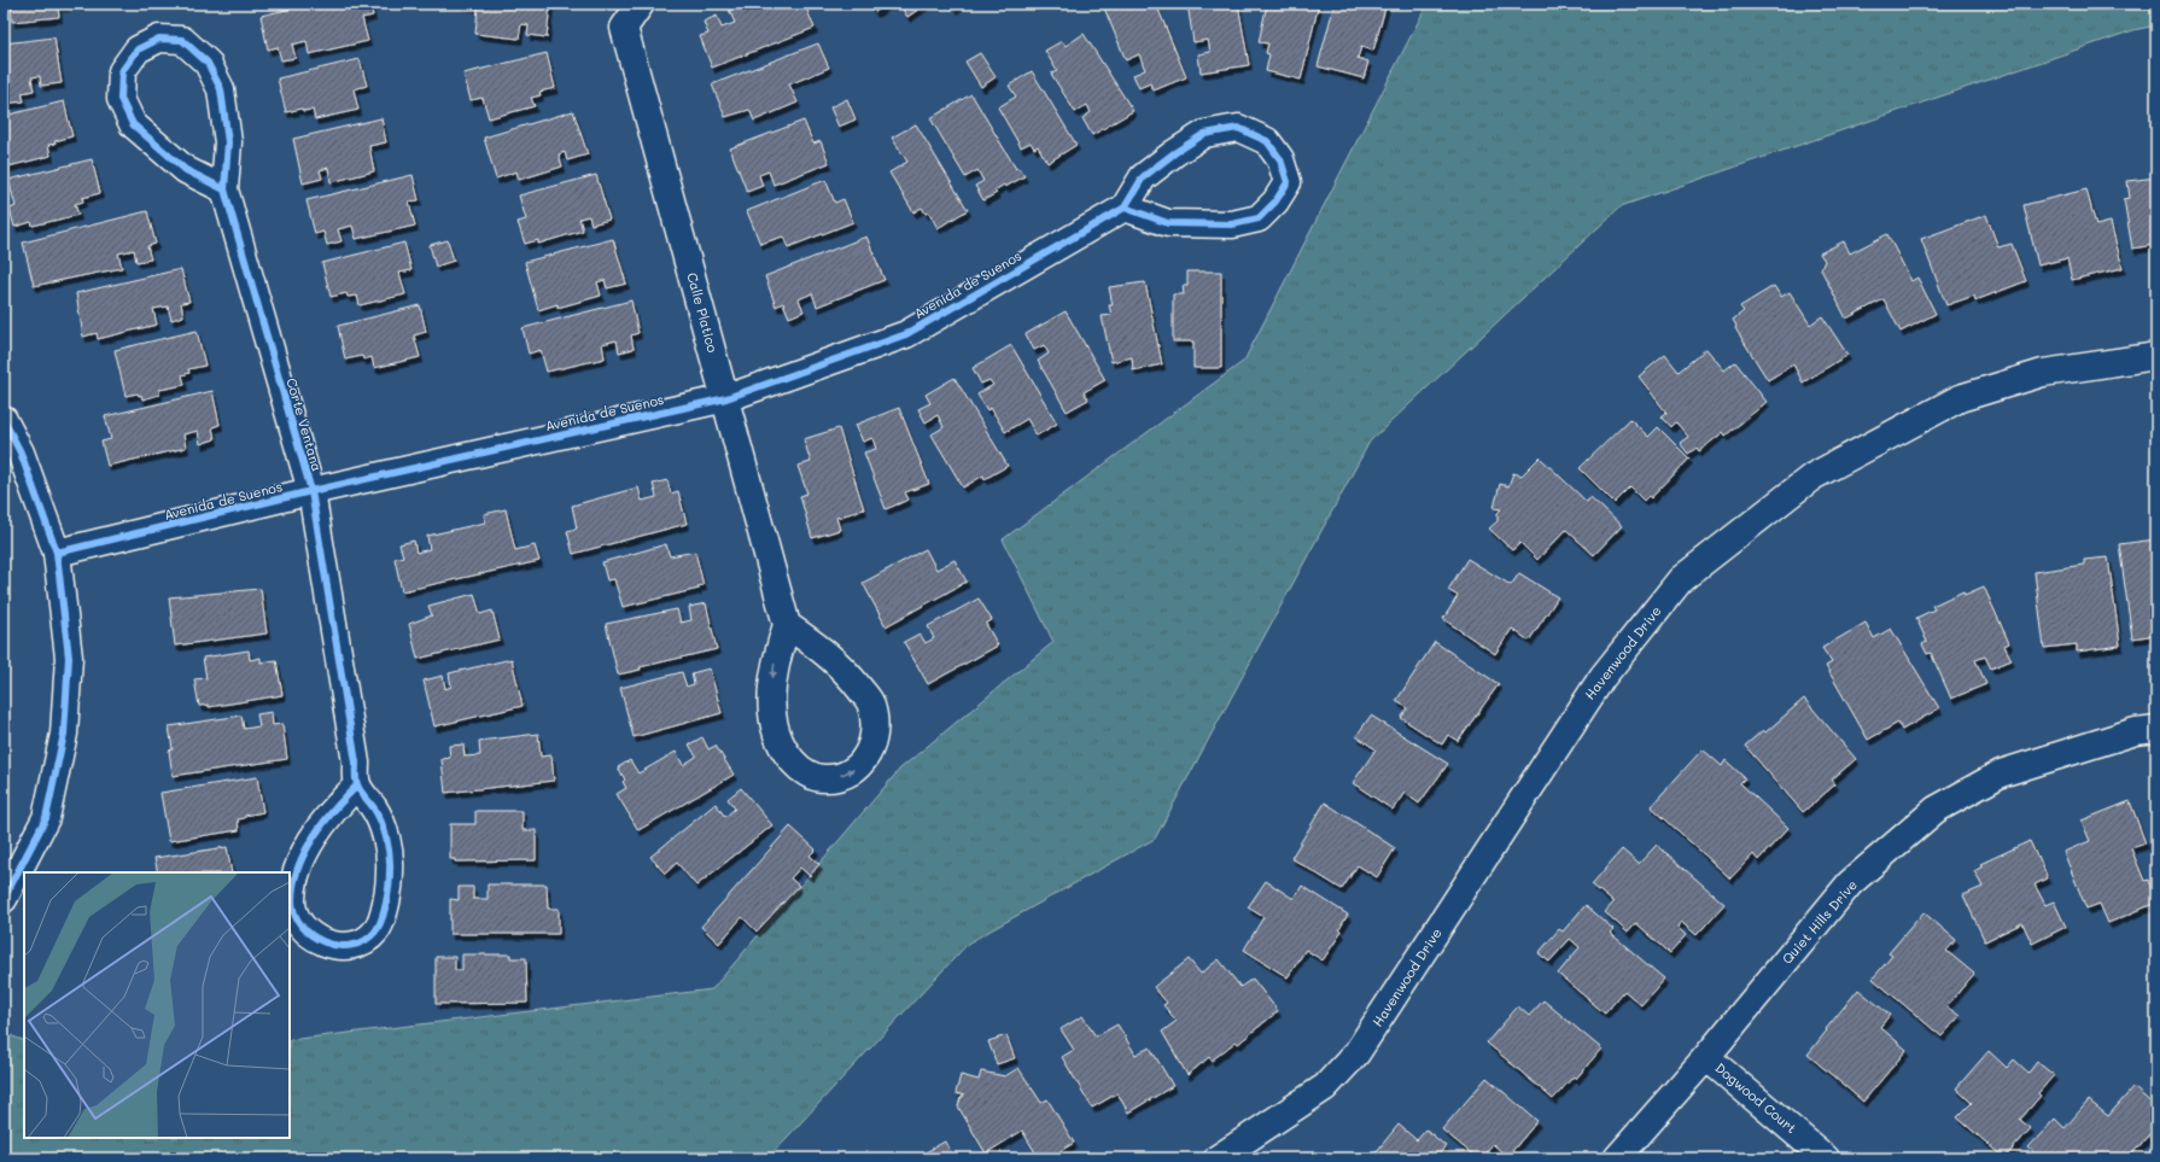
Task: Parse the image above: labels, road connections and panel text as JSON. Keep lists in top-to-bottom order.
{
  "streets": {
    "street": [
      "Avenida de Suenos",
      "Calle Platico",
      "Corte Ventana",
      "Havenwood Drive",
      "Quiet Hills Drive",
      "Dogwood Court"
    ]
  },
  "crossings": [
    ["Avenida de Suenos", "Calle Platico"],
    ["Avenida de Suenos", "Corte Ventana"],
    ["Quiet Hills Drive", "Dogwood Court"]
  ]
}
